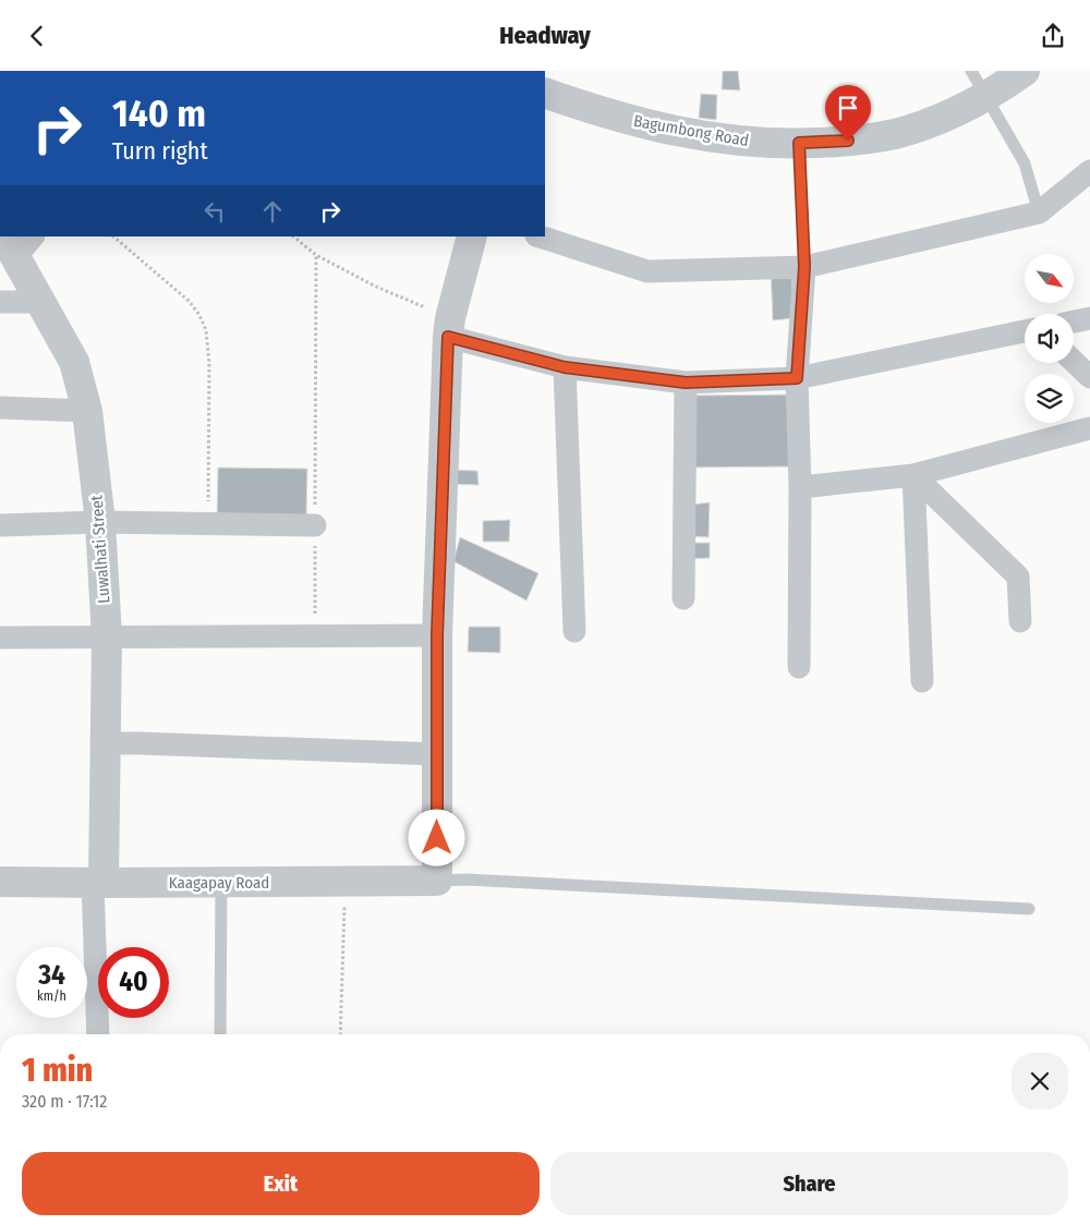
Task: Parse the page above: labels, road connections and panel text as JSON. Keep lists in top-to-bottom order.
{
  "streets": {
    "street": ["Bagumbong Road", "Luwalhati Street", "Kaagapay Road"]
  },
  "crossings": [
    ["Luwalhati Street", "Kaagapay Road"]
  ],
  "north": "bottom right",
  "page": {
    "header": "Headway",
    "turn": ["140 m", "Turn right"],
    "speed": "34 km/h",
    "limit": "40",
    "heading": ["1 min", "320 m · 17:12"],
    "buttons": ["Exit", "Share"]
  }
}
